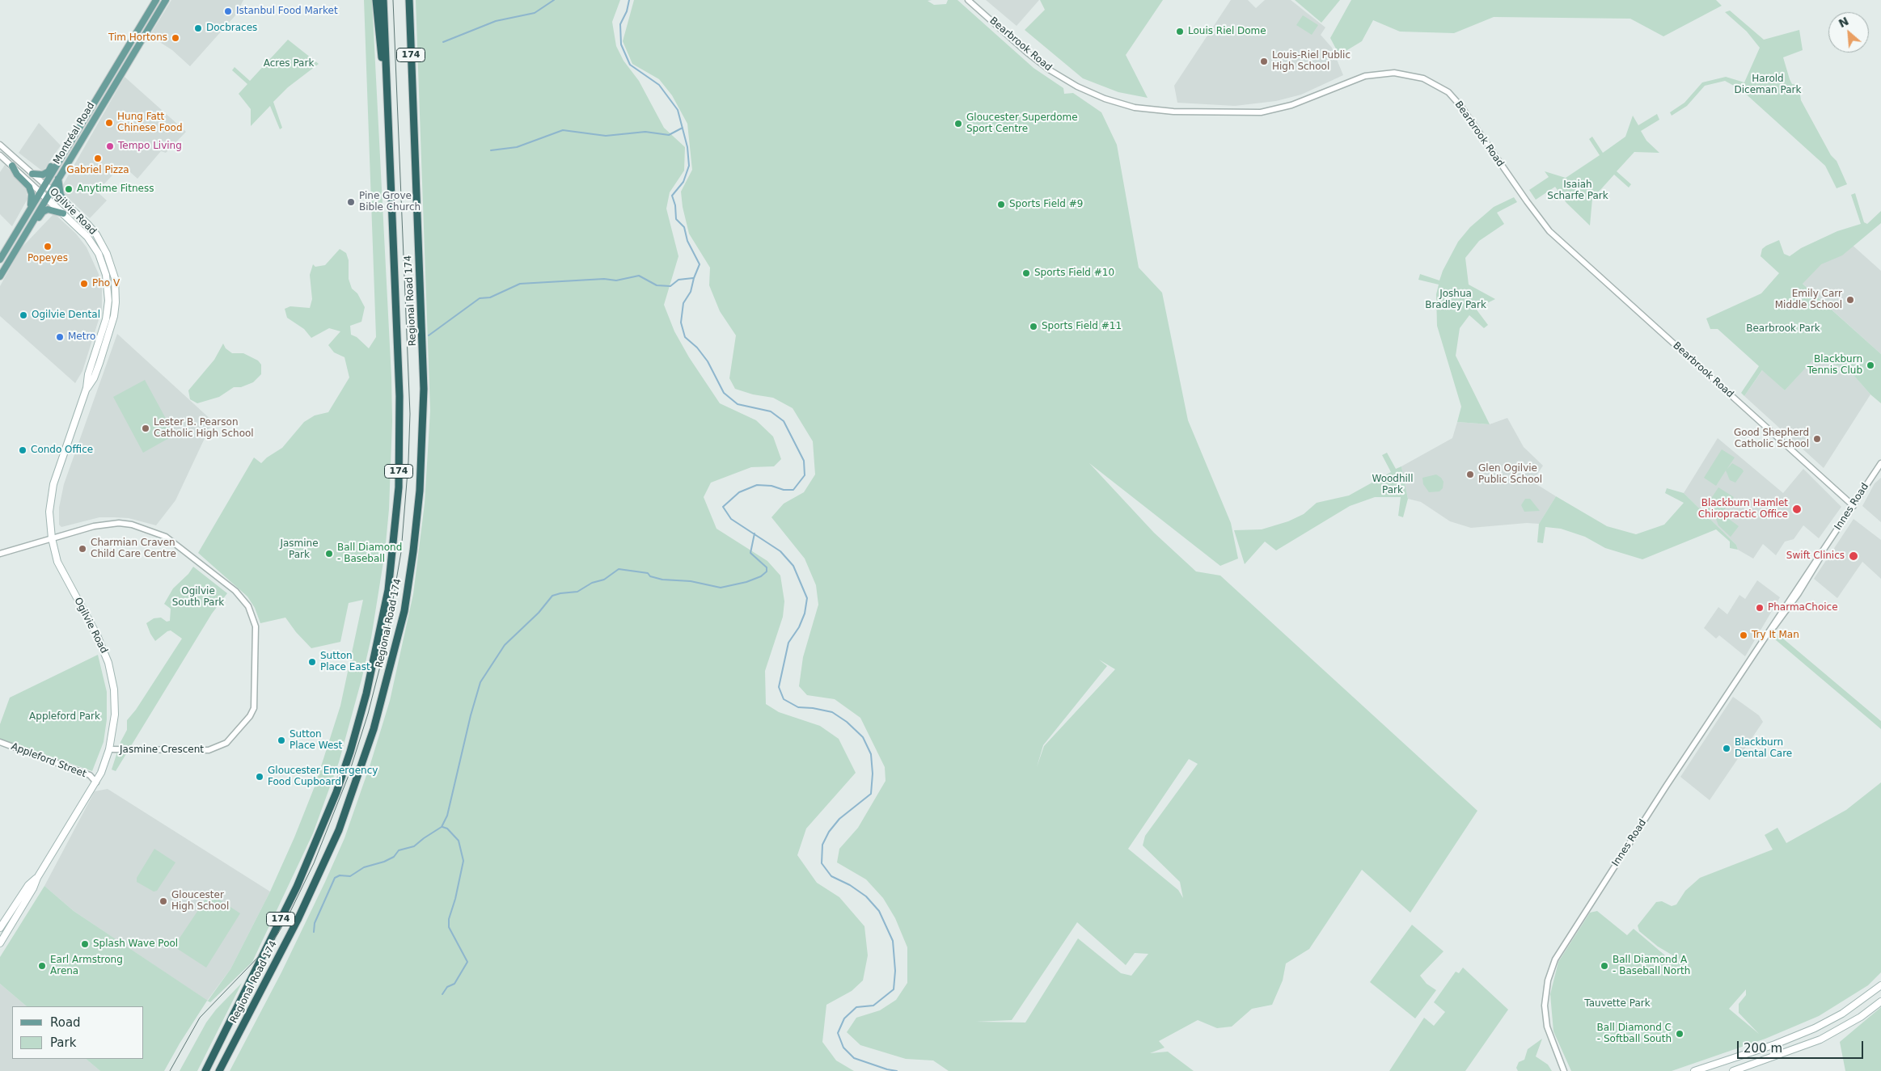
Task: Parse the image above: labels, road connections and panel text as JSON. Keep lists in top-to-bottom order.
{
  "streets": {
    "highway": ["174", "Regional Road 174"],
    "main road": ["Montréal Road", "Ogilvie Road"],
    "street": [
      "Bearbrook Road",
      "Innes Road",
      "Jasmine Crescent",
      "Appleford Street"
    ]
  },
  "crossings": [
    ["Bearbrook Road", "Innes Road"],
    ["Montréal Road", "Ogilvie Road"],
    ["Ogilvie Road", "Jasmine Crescent"],
    ["Ogilvie Road", "Appleford Street"]
  ],
  "parks": [
    "Acres Park",
    "Harold Diceman Park",
    "Isaiah Scharfe Park",
    "Joshua Bradley Park",
    "Bearbrook Park",
    "Woodhill Park",
    "Jasmine Park",
    "Ogilvie South Park",
    "Appleford Park",
    "Tauvette Park"
  ],
  "places": [
    "Istanbul Food Market",
    "Docbraces",
    "Louis Riel Dome",
    "Tim Hortons",
    "Louis-Riel Public High School",
    "Hung Fatt Chinese Food",
    "Gloucester Superdome Sport Centre",
    "Tempo Living",
    "Gabriel Pizza",
    "Anytime Fitness",
    "Pine Grove Bible Church",
    "Sports Field #9",
    "Popeyes",
    "Sports Field #10",
    "Pho V",
    "Emily Carr Middle School",
    "Ogilvie Dental",
    "Sports Field #11",
    "Metro",
    "Blackburn Tennis Club",
    "Lester B. Pearson Catholic High School",
    "Good Shepherd Catholic School",
    "Condo Office",
    "Glen Ogilvie Public School",
    "Blackburn Hamlet Chiropractic Office",
    "Charmian Craven Child Care Centre",
    "Ball Diamond - Baseball",
    "Swift Clinics",
    "PharmaChoice",
    "Try It Man",
    "Sutton Place East",
    "Sutton Place West",
    "Blackburn Dental Care",
    "Gloucester Emergency Food Cupboard",
    "Gloucester High School",
    "Splash Wave Pool",
    "Earl Armstrong Arena",
    "Ball Diamond A - Baseball North",
    "Ball Diamond C - Softball South"
  ],
  "legend": ["Road", "Park"],
  "scale_bar": "200 m",
  "north": "top left"
}
